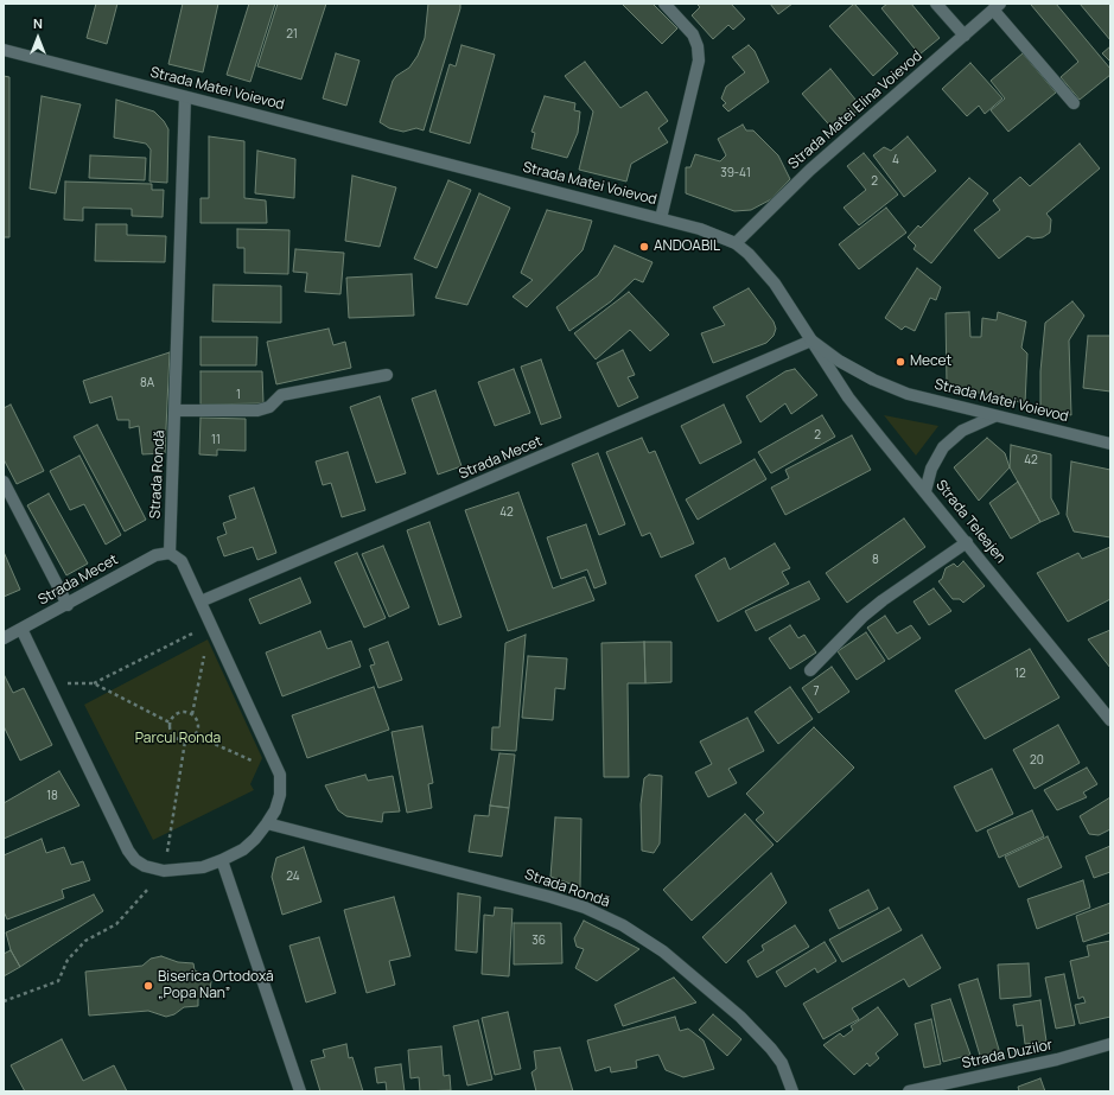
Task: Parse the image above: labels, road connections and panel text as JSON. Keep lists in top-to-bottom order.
{
  "streets": {
    "street": [
      "Strada Matei Voievod",
      "Strada Matei Elina Voievod",
      "Strada Mecet",
      "Strada Rondă",
      "Strada Teleajen",
      "Strada Duzilor"
    ]
  },
  "crossings": [
    ["Strada Matei Voievod", "Strada Matei Elina Voievod"],
    ["Strada Matei Voievod", "Strada Mecet"],
    ["Strada Matei Voievod", "Strada Rondă"],
    ["Strada Matei Voievod", "Strada Teleajen"],
    ["Strada Mecet", "Strada Rondă"],
    ["Strada Mecet", "Strada Teleajen"]
  ],
  "parks": ["Parcul Ronda"],
  "places": ["ANDOABIL", "Mecet", "Biserica Ortodoxă „Popa Nan”"],
  "house_numbers": [
    "21",
    "4",
    "39-41",
    "2",
    "8A",
    "1",
    "2",
    "11",
    "42",
    "42",
    "8",
    "12",
    "7",
    "20",
    "18",
    "24",
    "36"
  ],
  "north": "top"
}
